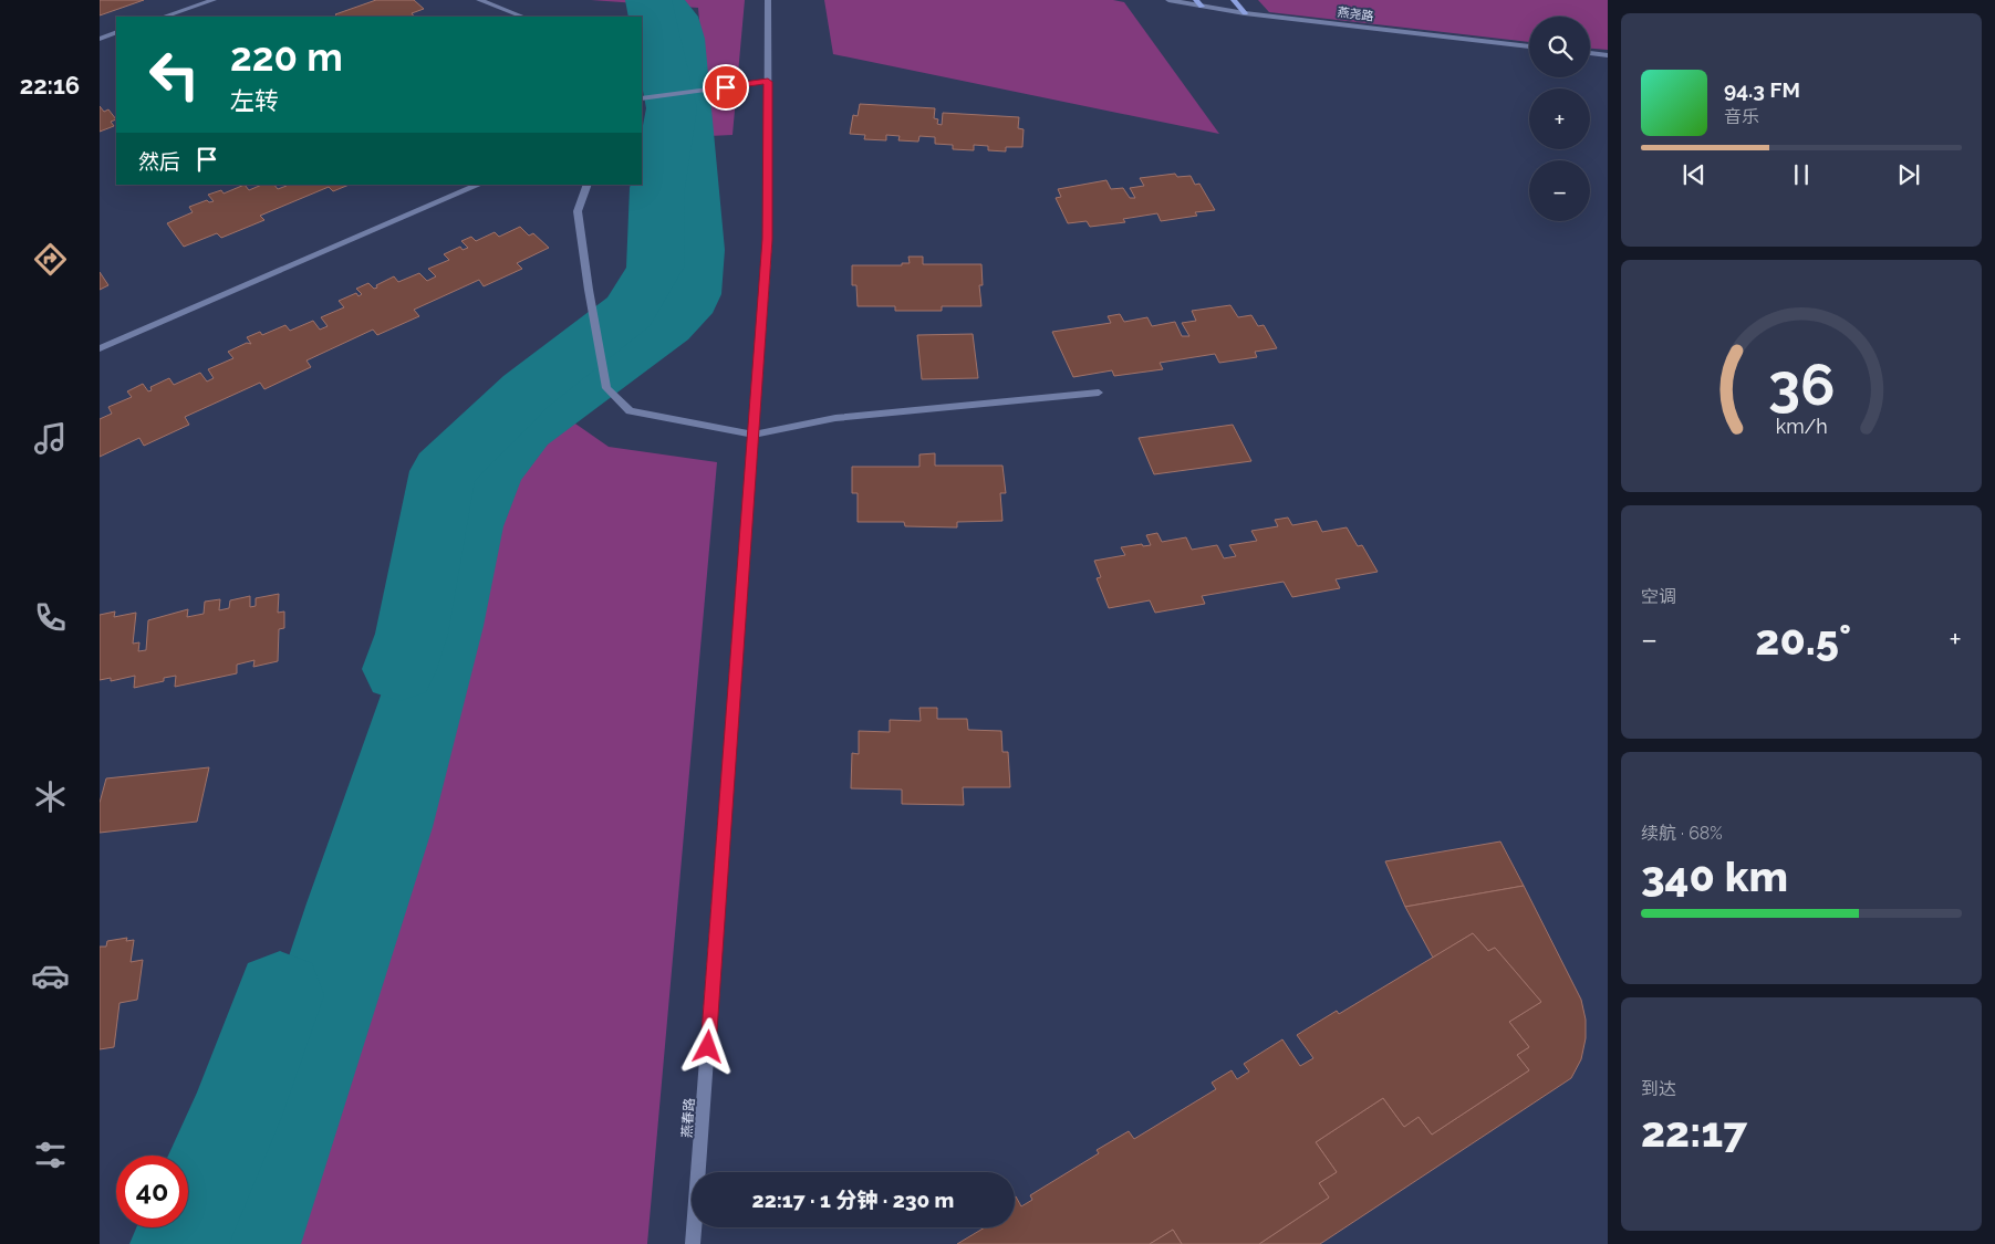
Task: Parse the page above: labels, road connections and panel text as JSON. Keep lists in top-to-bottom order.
{
  "streets": {
    "street": ["燕尧路", "燕春路"]
  },
  "page": {
    "tabs": "22:16",
    "map_buttons": ["+", "−"],
    "turn": ["220 m", "左转"],
    "song": ["94.3 FM", "音乐"],
    "then": "然后",
    "tile": [
      "空调",
      ["续航 · 68%", "340 km"],
      ["到达", "22:17"]
    ],
    "heat": ["−", "20.5°", "+"],
    "limit": "40",
    "trip": "22:17 · 1 分钟 · 230 m",
    "gauge": ["36", "km/h"]
  }
}
